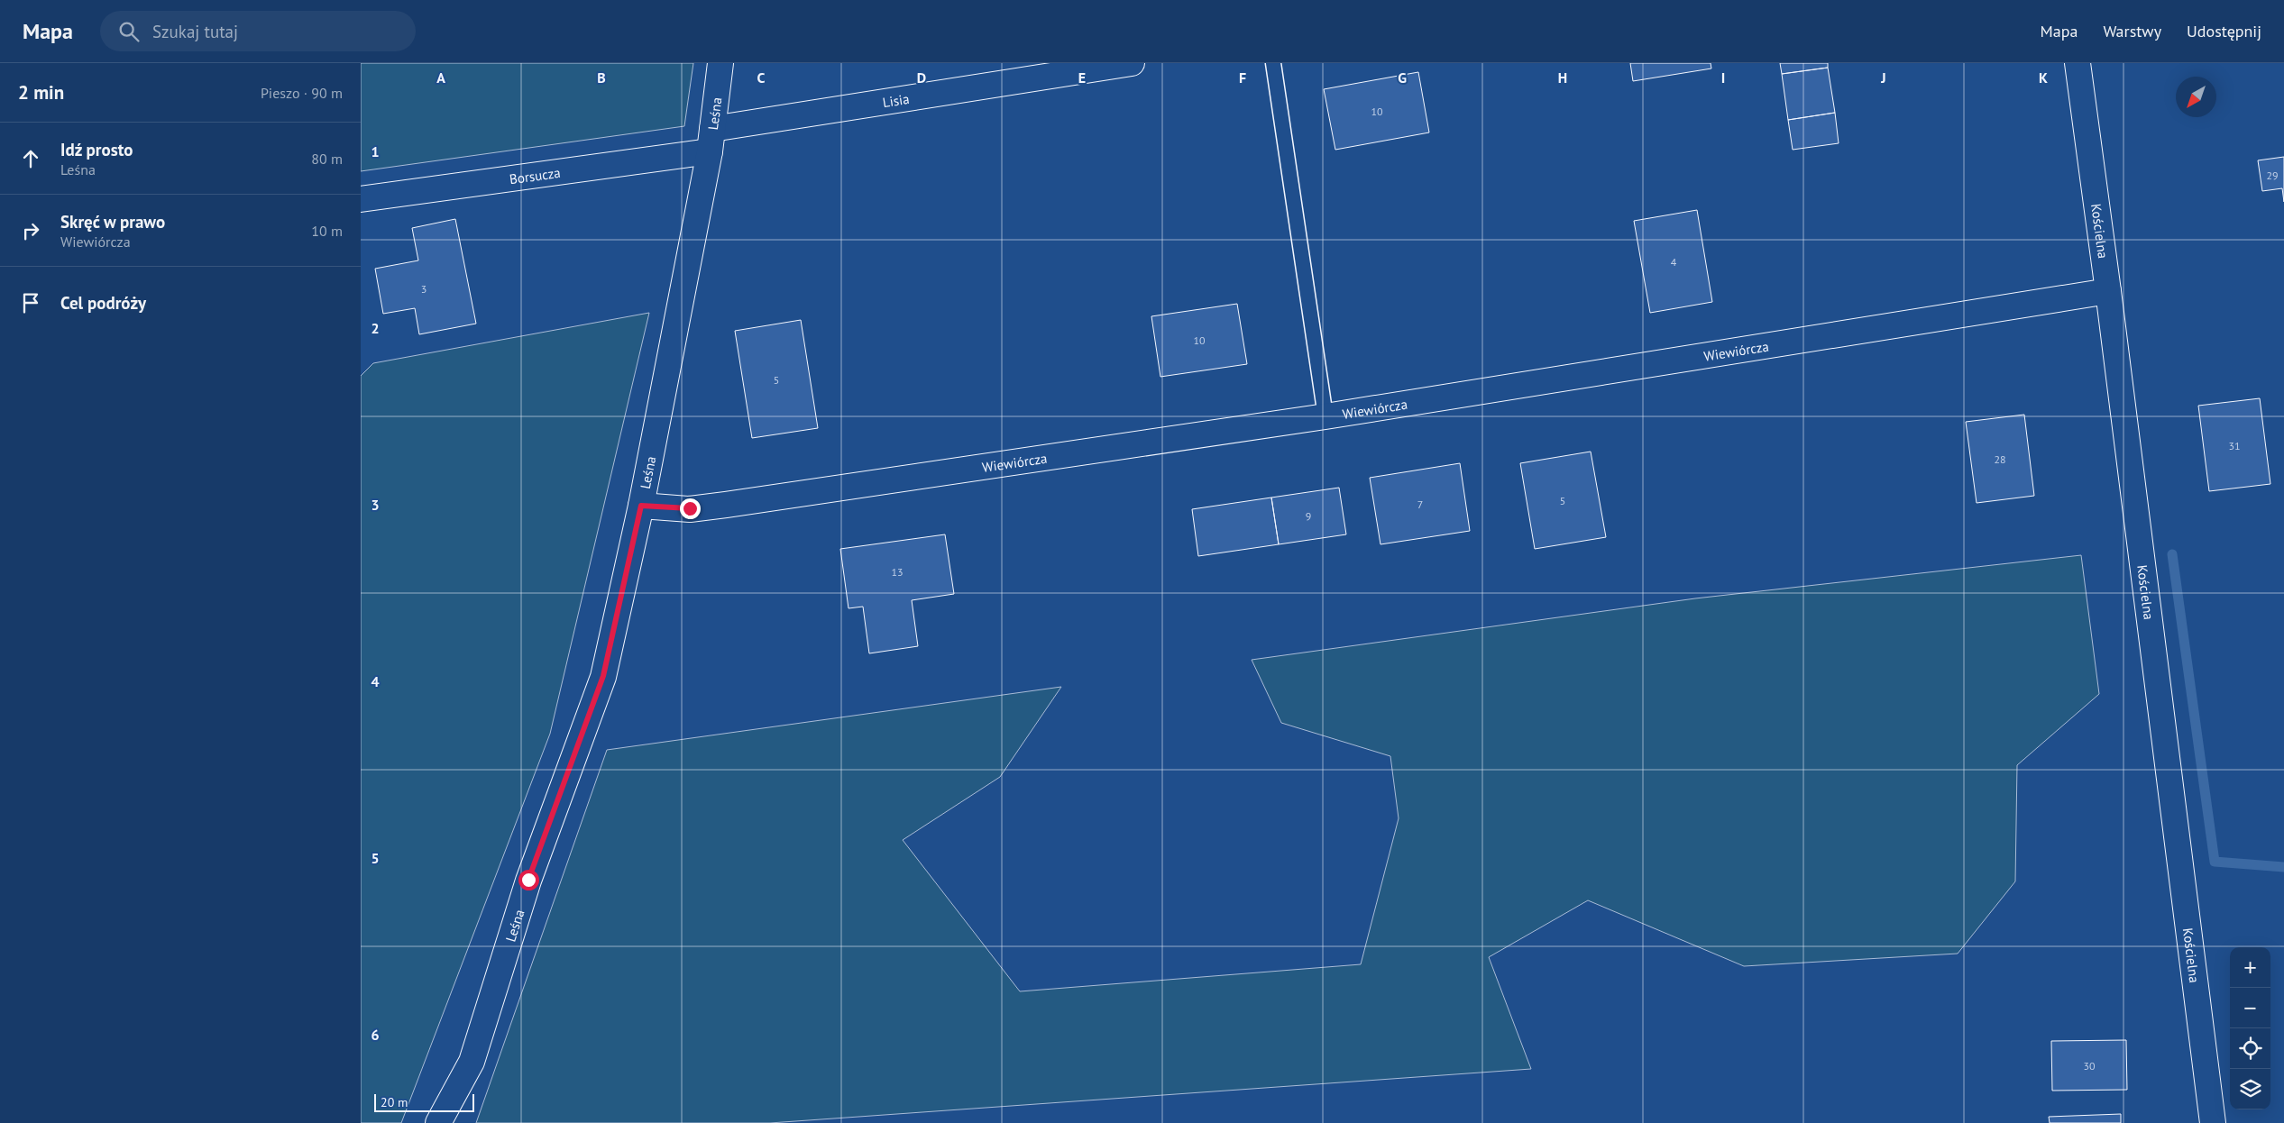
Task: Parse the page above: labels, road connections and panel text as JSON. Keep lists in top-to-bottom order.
{
  "streets": {
    "street": [
      "Lisia",
      "Leśna",
      "Borsucza",
      "Kościelna",
      "Wiewiórcza"
    ]
  },
  "crossings": [
    ["Lisia", "Leśna"],
    ["Lisia", "Borsucza"],
    ["Leśna", "Borsucza"],
    ["Leśna", "Wiewiórcza"],
    ["Kościelna", "Wiewiórcza"]
  ],
  "house_numbers": [
    "10",
    "29",
    "4",
    "3",
    "10",
    "5",
    "31",
    "28",
    "5",
    "7",
    "9",
    "13",
    "30"
  ],
  "scale_bar": "20 m",
  "north": "bottom left",
  "page": {
    "header": "Mapa",
    "search": "Szukaj tutaj",
    "nav": ["Mapa", "Warstwy", "Udostępnij"],
    "heading": ["2 min", "Pieszo · 90 m"],
    "list": [
      ["Idź prosto", "Leśna", "80 m"],
      ["Skręć w prawo", "Wiewiórcza", "10 m"],
      "Cel podróży"
    ],
    "map_buttons": ["+", "−"],
    "scale": "20 m"
  },
  "grid": {
    "columns": [
      "A",
      "B",
      "C",
      "D",
      "E",
      "F",
      "G",
      "H",
      "I",
      "J",
      "K"
    ],
    "rows": [
      "1",
      "2",
      "3",
      "4",
      "5",
      "6"
    ]
  }
}
